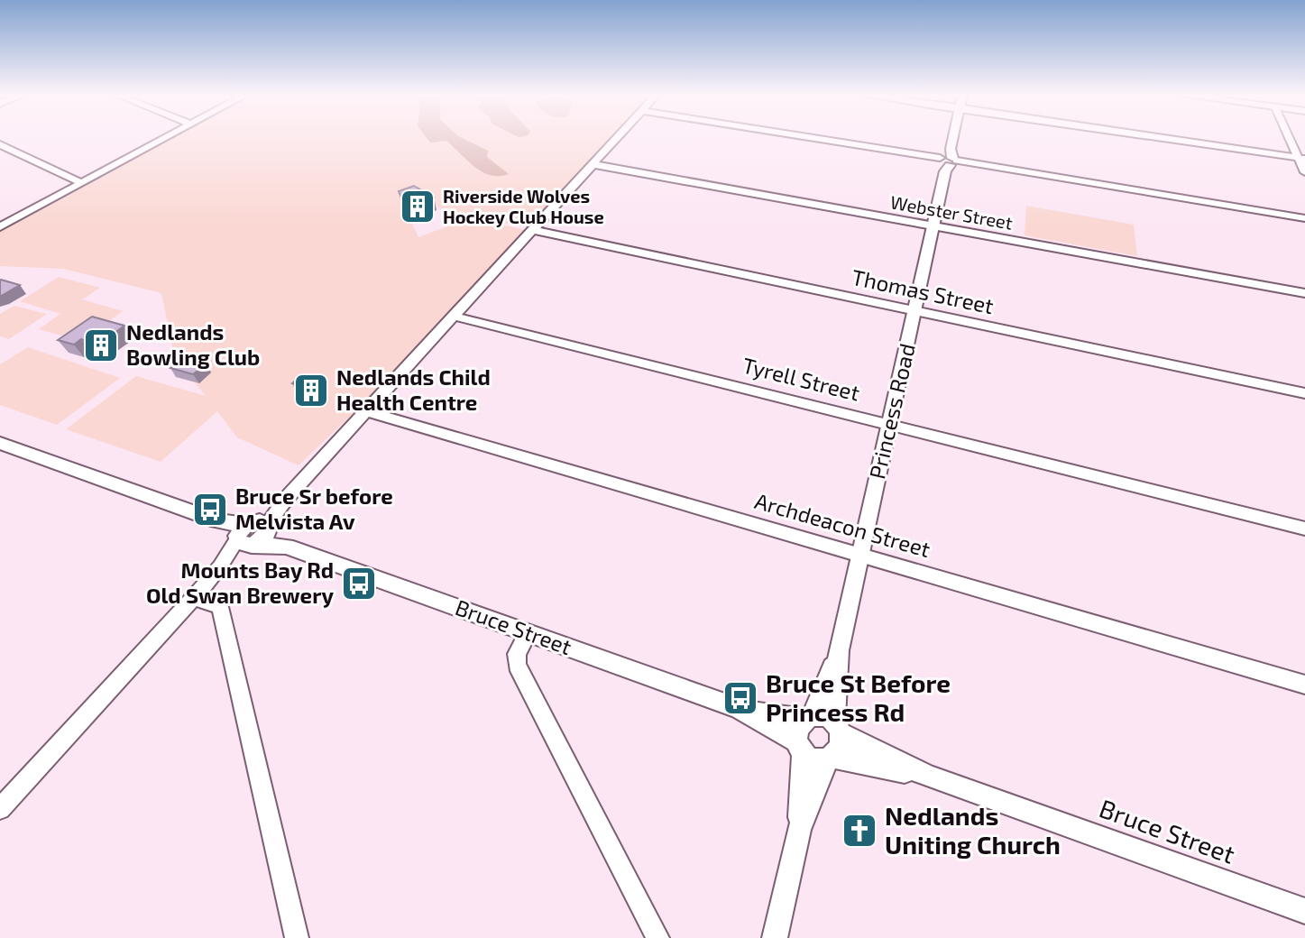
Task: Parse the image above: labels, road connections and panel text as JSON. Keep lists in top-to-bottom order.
{
  "streets": {
    "street": [
      "Webster Street",
      "Thomas Street",
      "Tyrell Street",
      "Princess Road",
      "Archdeacon Street",
      "Bruce Street"
    ]
  },
  "crossings": [
    ["Webster Street", "Princess Road"],
    ["Thomas Street", "Princess Road"],
    ["Tyrell Street", "Princess Road"],
    ["Princess Road", "Archdeacon Street"],
    ["Princess Road", "Bruce Street"]
  ],
  "places": {
    "building": ["Riverside Wolves Hockey Club House", "Nedlands Bowling Club", "Nedlands Child Health Centre"],
    "bus stop": ["Bruce Sr before Melvista Av", "Mounts Bay Rd Old Swan Brewery", "Bruce St Before Princess Rd"],
    "church": ["Nedlands Uniting Church"]
  }
}
